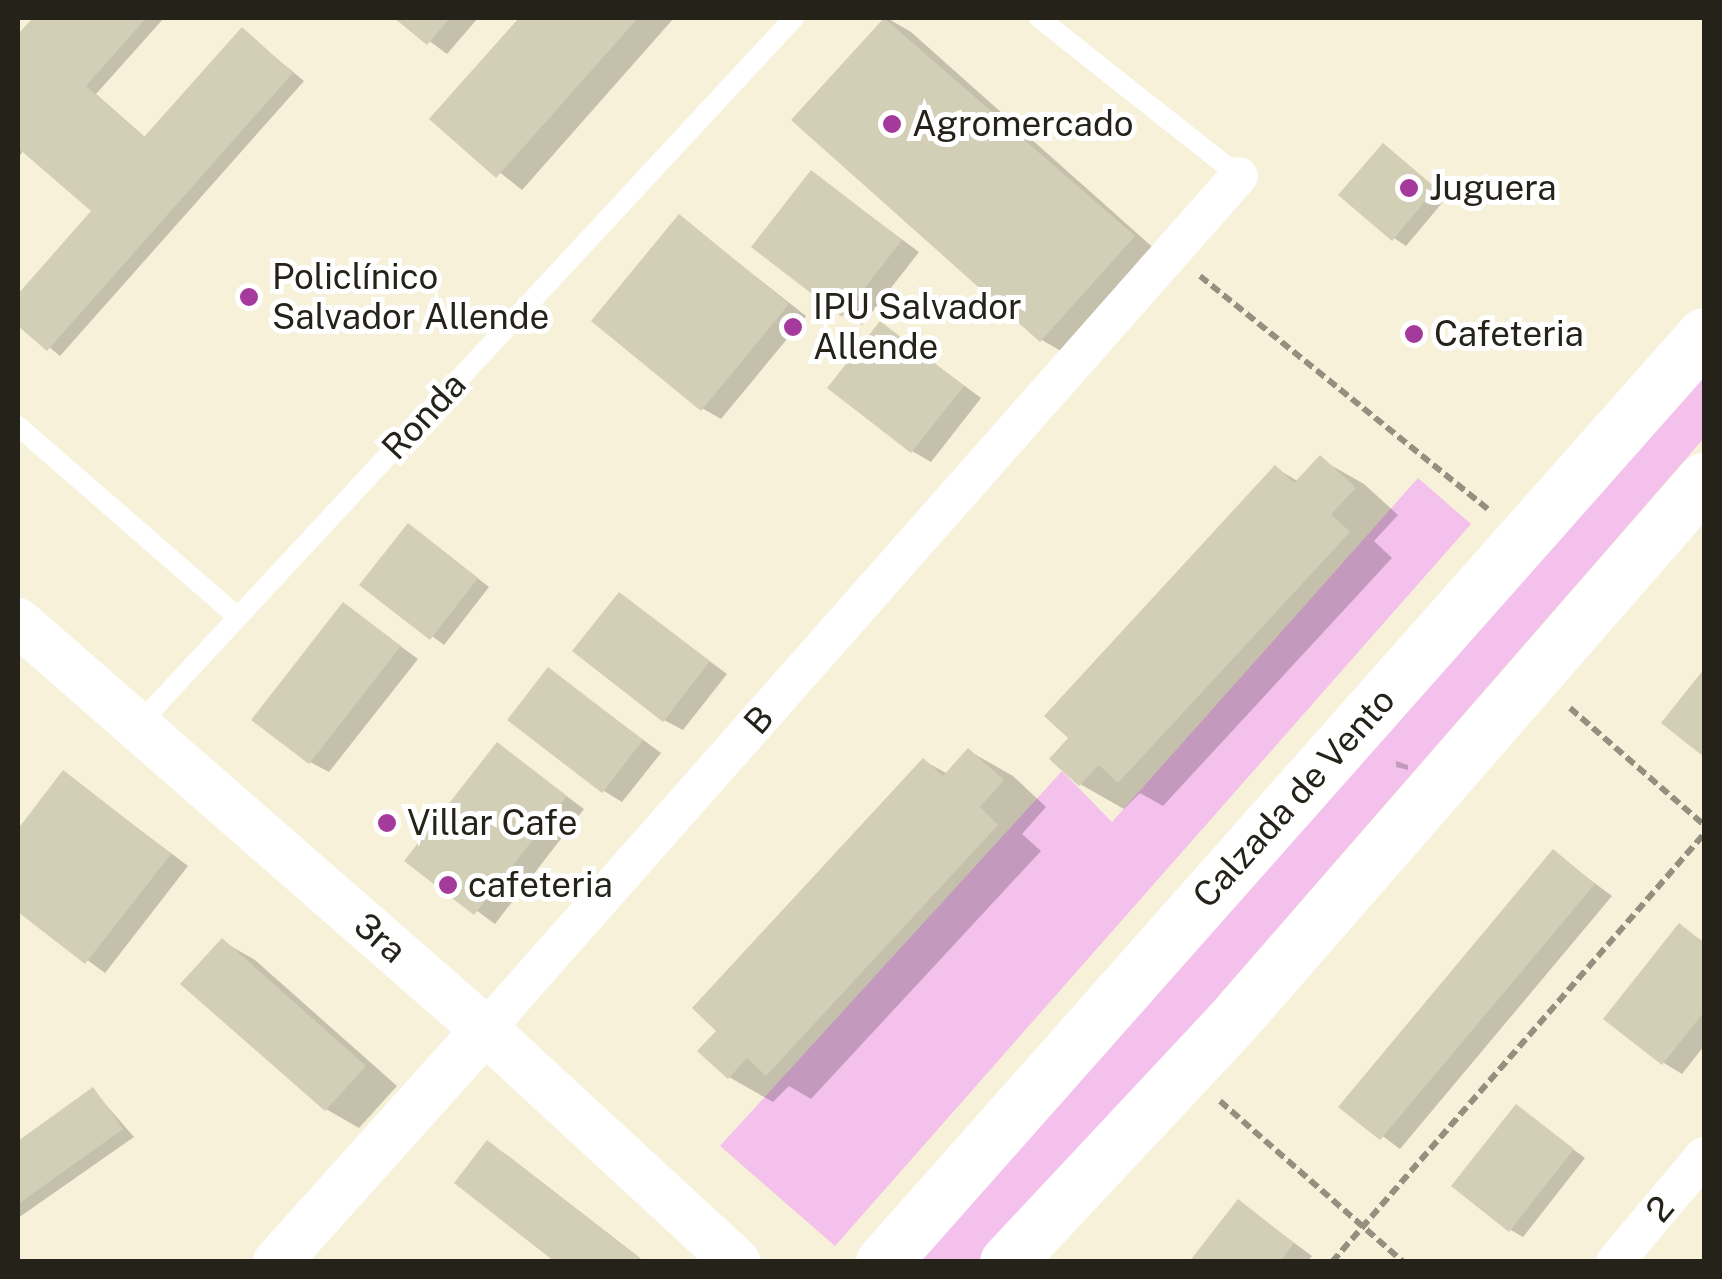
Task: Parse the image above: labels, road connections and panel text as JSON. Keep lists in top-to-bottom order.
{
  "streets": {
    "main road": ["Calzada de Vento"],
    "street": ["B", "3ra", "2"],
    "lane": ["Ronda"]
  },
  "crossings": [
    ["Ronda", "3ra"],
    ["B", "3ra"]
  ],
  "places": [
    "Agromercado",
    "Juguera",
    "Policlínico Salvador Allende",
    "IPU Salvador Allende",
    "Cafeteria",
    "Villar Cafe",
    "cafeteria"
  ]
}
